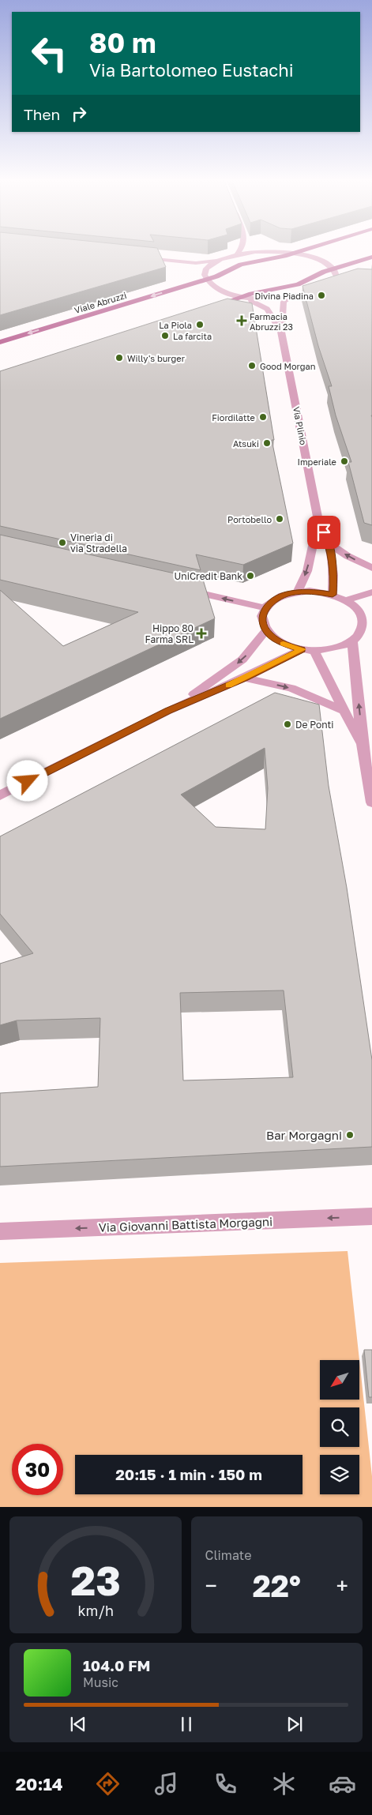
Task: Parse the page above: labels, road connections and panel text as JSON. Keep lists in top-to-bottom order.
{
  "streets": {
    "main road": ["Viale Abruzzi"],
    "street": ["Via Plinio", "Via Giovanni Battista Morgagni"]
  },
  "one_way": ["Viale Abruzzi", "Via Giovanni Battista Morgagni"],
  "places": {
    "other": [
      "Divina Piadina",
      "La Piola",
      "La farcita",
      "Willy's burger",
      "Good Morgan",
      "Fiordilatte",
      "Atsuki",
      "Imperiale",
      "Portobello",
      "Vineria di via Stradella",
      "UniCredit Bank",
      "De Ponti",
      "Bar Morgagni"
    ],
    "health": ["Farmacia Abruzzi 23", "Hippo 80 Farma SRL"]
  },
  "north": "bottom left",
  "page": {
    "turn": ["80 m", "Via Bartolomeo Eustachi"],
    "then": "Then",
    "limit": "30",
    "trip": "20:15 · 1 min · 150 m",
    "tile": "Climate",
    "heat": ["−", "22°", "+"],
    "song": ["104.0 FM", "Music"],
    "tabs": "20:14",
    "gauge": ["23", "km/h"]
  }
}
